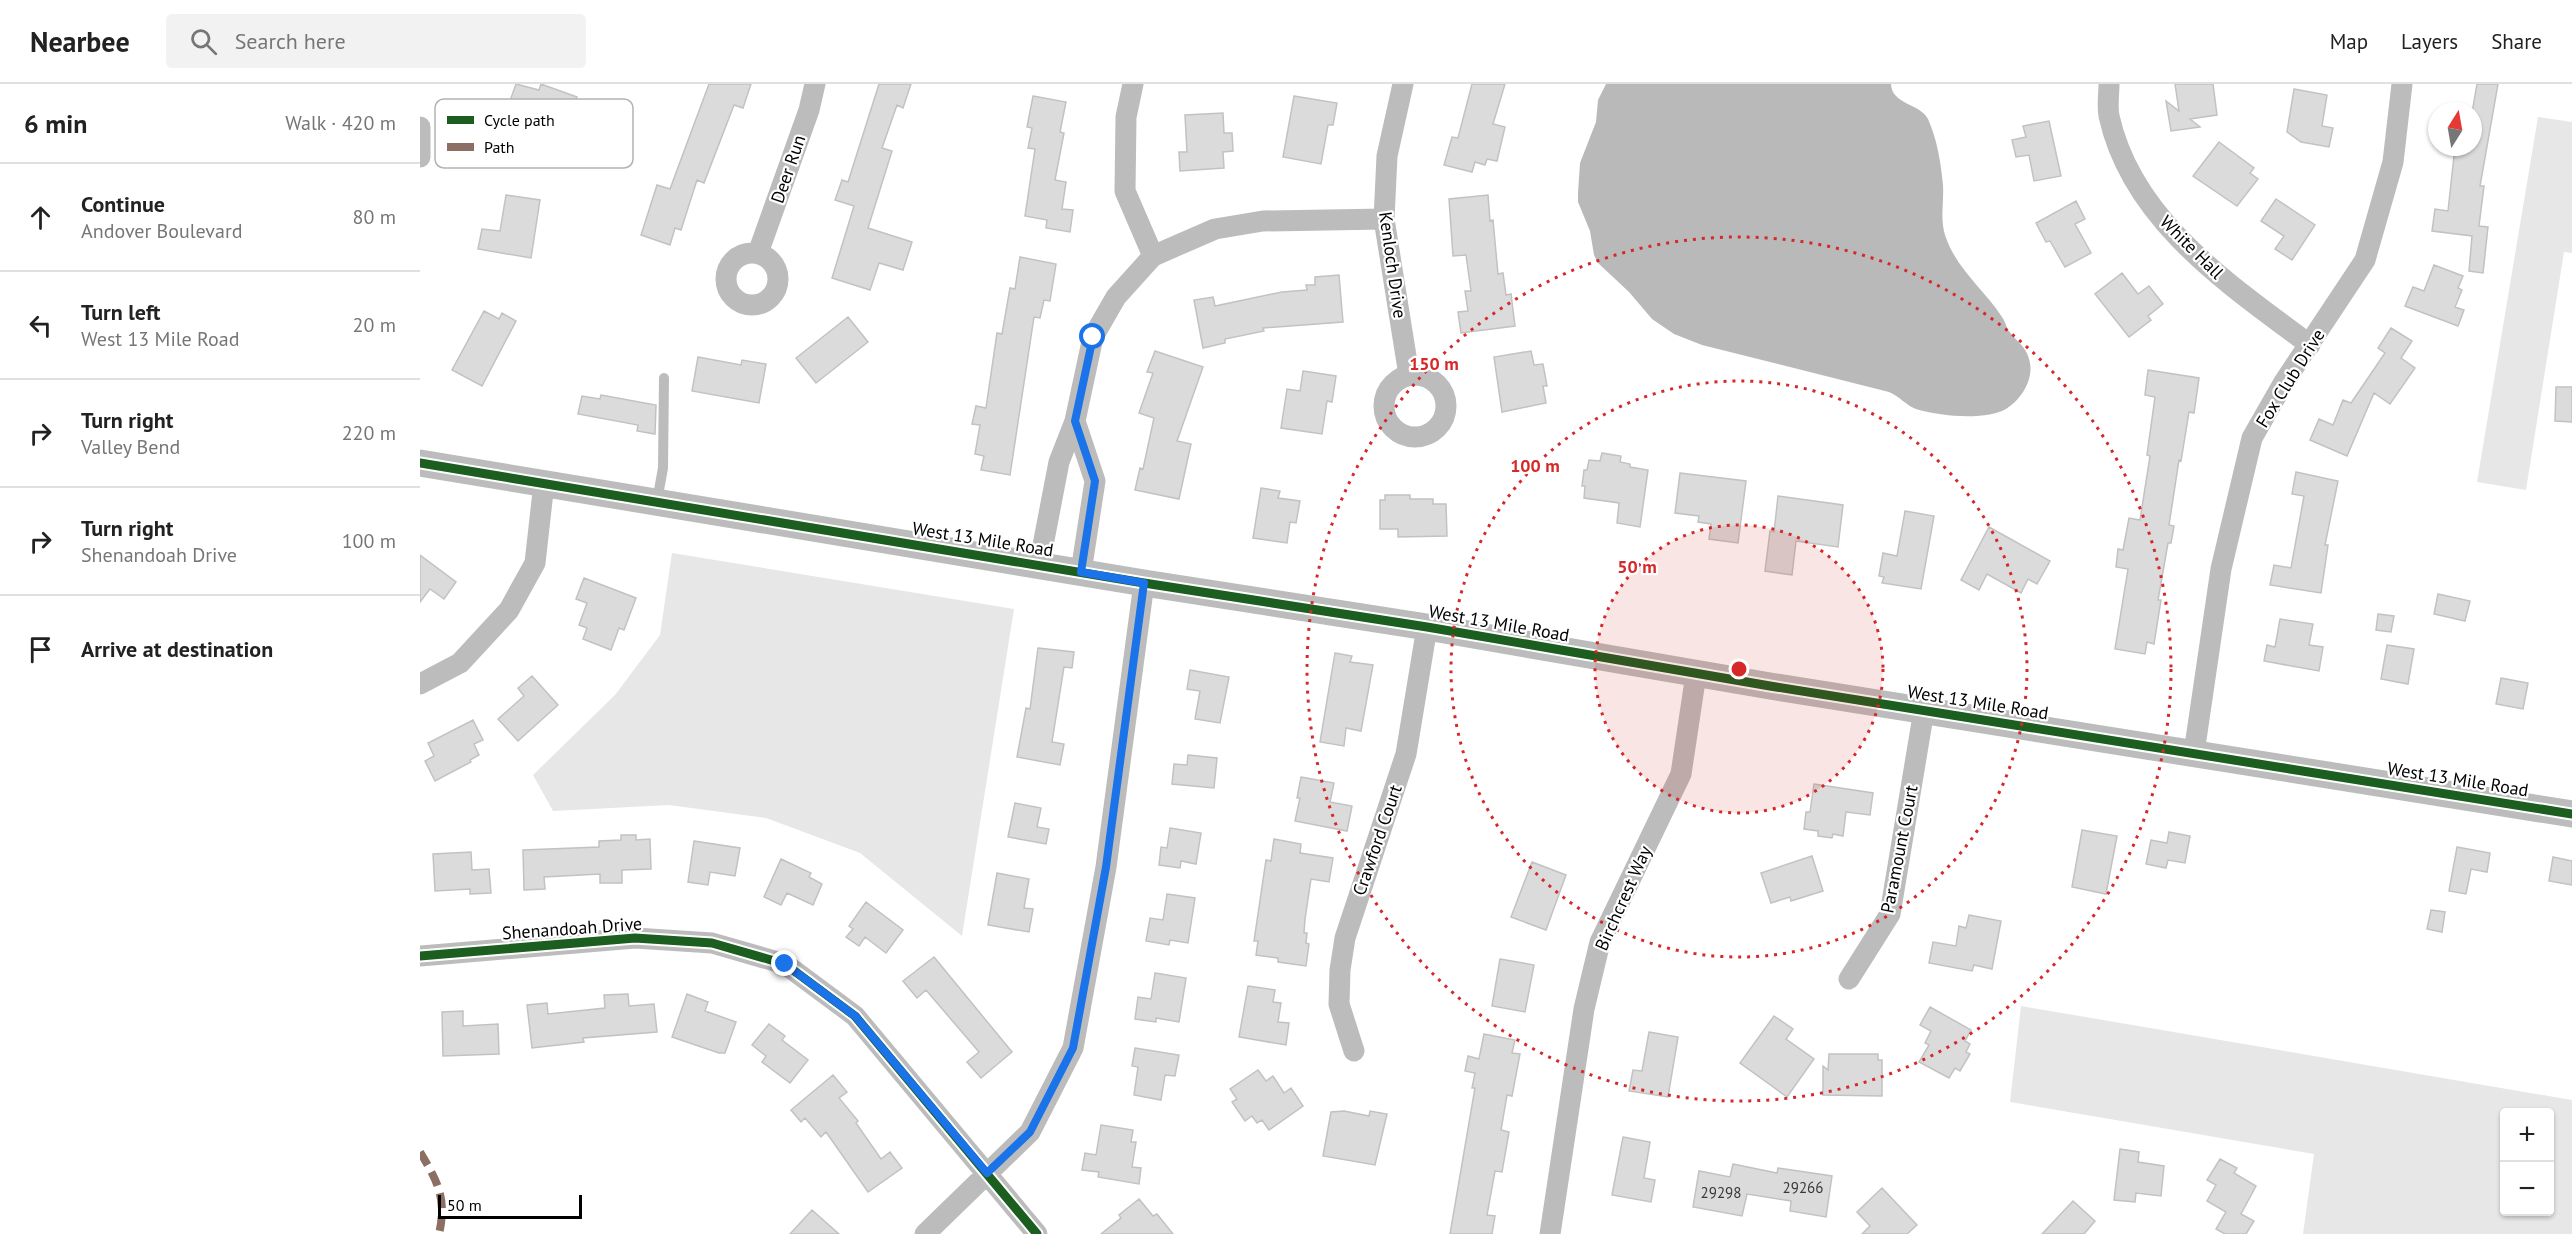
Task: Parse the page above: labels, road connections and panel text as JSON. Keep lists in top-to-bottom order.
{
  "streets": {
    "street": [
      "Deer Run",
      "White Hall",
      "Kenloch Drive",
      "Fox Club Drive",
      "West 13 Mile Road",
      "Crawford Court",
      "Paramount Court",
      "Birchcrest Way",
      "Shenandoah Drive"
    ]
  },
  "crossings": [
    ["White Hall", "Fox Club Drive"],
    ["Fox Club Drive", "West 13 Mile Road"],
    ["West 13 Mile Road", "Crawford Court"],
    ["West 13 Mile Road", "Paramount Court"],
    ["West 13 Mile Road", "Birchcrest Way"]
  ],
  "house_numbers": ["29266", "29298"],
  "legend": ["Cycle path", "Path"],
  "scale_bar": "50 m",
  "north": "top",
  "page": {
    "header": "Nearbee",
    "search": "Search here",
    "nav": ["Map", "Layers", "Share"],
    "heading": ["6 min", "Walk · 420 m"],
    "list": [
      ["Continue", "Andover Boulevard", "80 m"],
      ["Turn left", "West 13 Mile Road", "20 m"],
      ["Turn right", "Valley Bend", "220 m"],
      ["Turn right", "Shenandoah Drive", "100 m"],
      "Arrive at destination"
    ],
    "map_buttons": ["+", "−"],
    "scale": "50 m"
  },
  "rings": ["150 m", "100 m", "50 m"]
}
